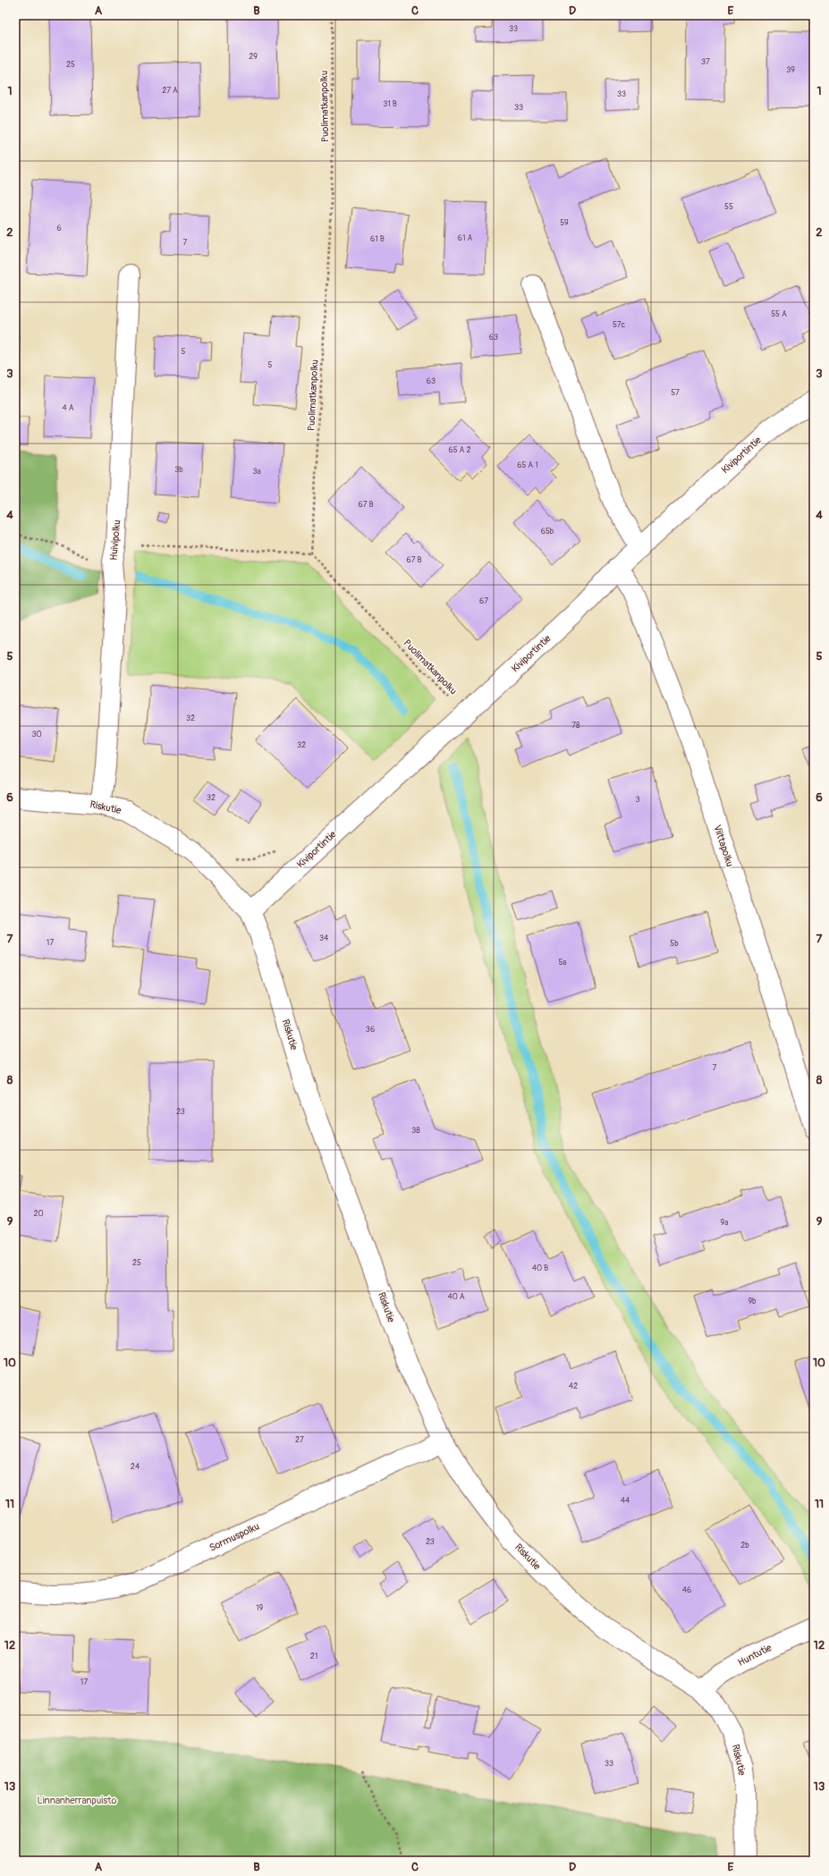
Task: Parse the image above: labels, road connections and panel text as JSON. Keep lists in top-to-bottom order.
{
  "streets": {
    "street": [
      "Kiviportintie",
      "Huivipolku",
      "Riskutie",
      "Viittapolku",
      "Sormuspolku",
      "Huntutie"
    ],
    "path": ["Puolimatkanpolku"]
  },
  "crossings": [
    ["Puolimatkanpolku", "Kiviportintie"],
    ["Kiviportintie", "Riskutie"],
    ["Kiviportintie", "Viittapolku"],
    ["Huivipolku", "Riskutie"],
    ["Riskutie", "Sormuspolku"],
    ["Riskutie", "Huntutie"]
  ],
  "parks": ["Linnanherranpuisto"],
  "house_numbers": [
    "33",
    "29",
    "37",
    "25",
    "39",
    "27 A",
    "33",
    "31 B",
    "33",
    "55",
    "59",
    "6",
    "61 A",
    "61 B",
    "7",
    "55 A",
    "57c",
    "63",
    "5",
    "5",
    "63",
    "57",
    "4 A",
    "65 A 2",
    "65 A 1",
    "3b",
    "3a",
    "67 B",
    "65b",
    "67 B",
    "67",
    "32",
    "78",
    "30",
    "32",
    "32",
    "3",
    "34",
    "17",
    "5b",
    "5a",
    "36",
    "7",
    "23",
    "38",
    "20",
    "9a",
    "25",
    "40 B",
    "40 A",
    "9b",
    "42",
    "27",
    "24",
    "44",
    "23",
    "2b",
    "46",
    "19",
    "21",
    "17",
    "33"
  ],
  "grid": {
    "columns": [
      "A",
      "B",
      "C",
      "D",
      "E"
    ],
    "rows": [
      "1",
      "2",
      "3",
      "4",
      "5",
      "6",
      "7",
      "8",
      "9",
      "10",
      "11",
      "12",
      "13"
    ]
  }
}
